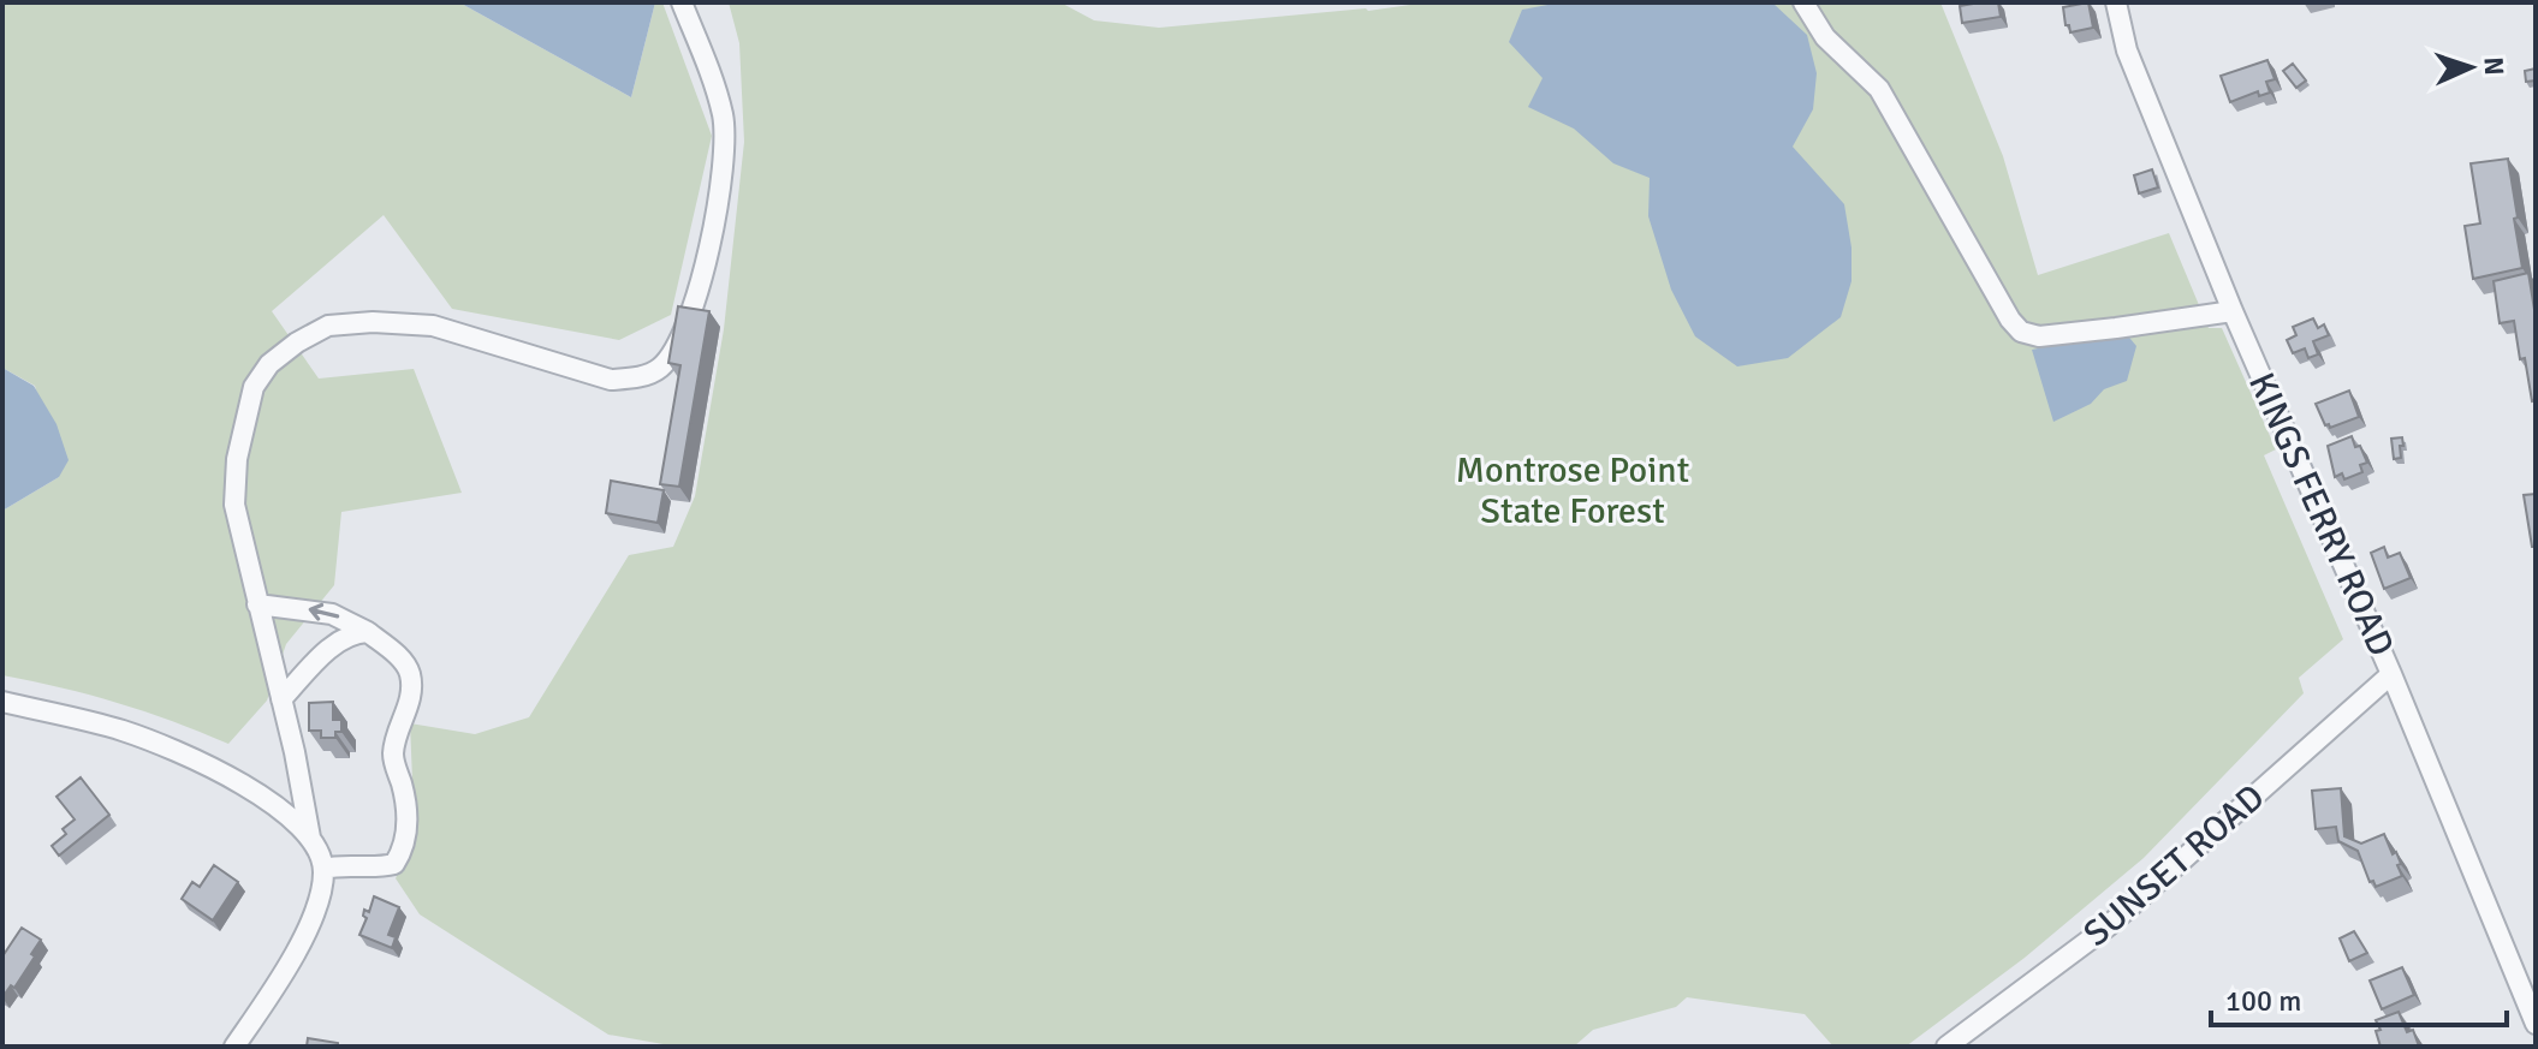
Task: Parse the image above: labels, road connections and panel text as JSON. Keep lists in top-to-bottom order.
{
  "streets": {
    "street": ["KINGS FERRY ROAD", "SUNSET ROAD"]
  },
  "crossings": [
    ["KINGS FERRY ROAD", "SUNSET ROAD"]
  ],
  "parks": ["Montrose Point State Forest"],
  "scale_bar": "100 m",
  "north": "right"
}
